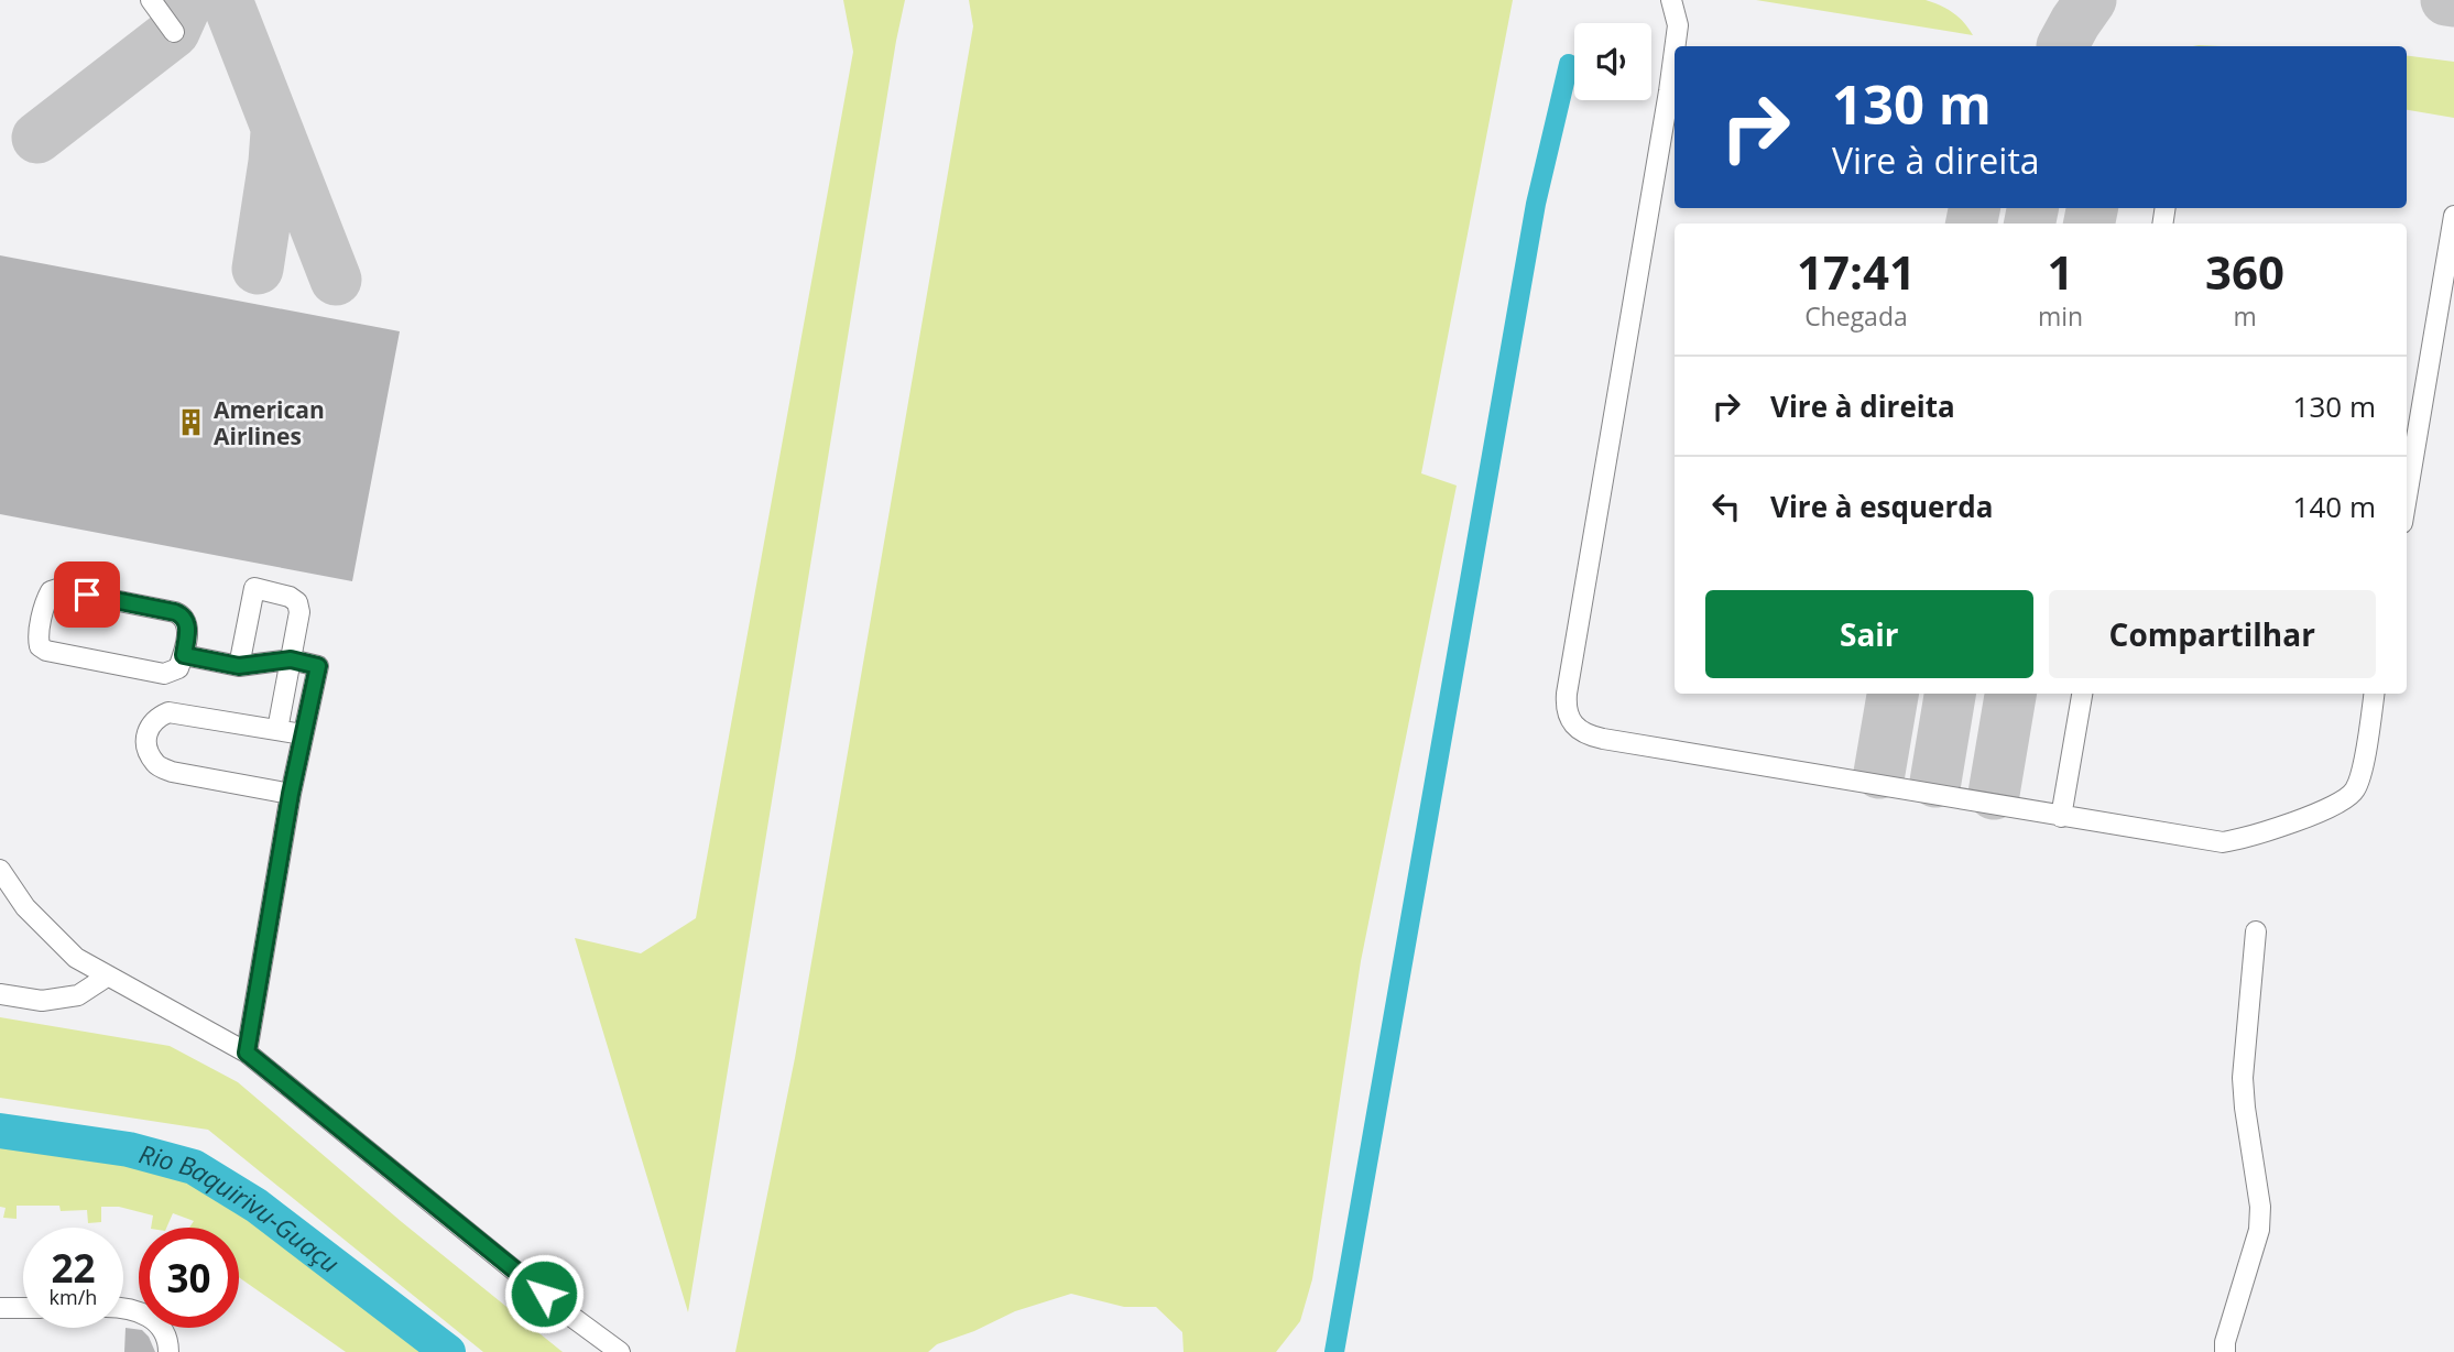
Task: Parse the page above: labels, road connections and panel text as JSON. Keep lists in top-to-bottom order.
{
  "water": ["Rio Baquirivu-Guaçu"],
  "places": {
    "building": ["American Airlines"]
  },
  "page": {
    "turn": ["130 m", "Vire à direita"],
    "eta": [
      "17:41",
      "Chegada",
      "1",
      "min",
      "360",
      "m"
    ],
    "list": [
      {
        "name": "Vire à direita",
        "value": "130 m"
      },
      {
        "name": "Vire à esquerda",
        "value": "140 m"
      }
    ],
    "buttons": ["Sair", "Compartilhar"],
    "speed": "22 km/h",
    "limit": "30"
  }
}
